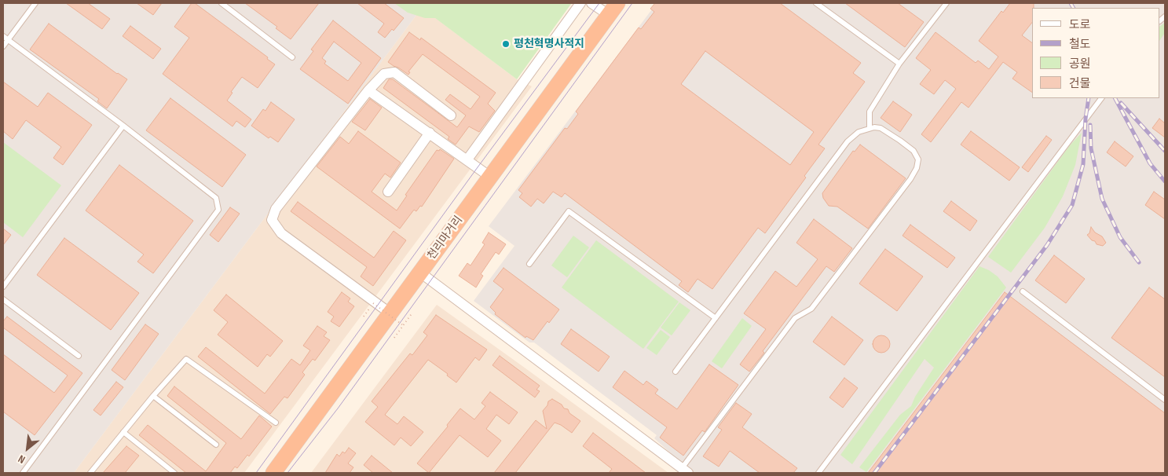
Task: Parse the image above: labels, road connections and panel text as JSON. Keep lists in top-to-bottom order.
{
  "streets": {
    "highway": ["천리마거리"]
  },
  "places": ["평천혁명사적지"],
  "legend": [
    "도로",
    "철도",
    "공원",
    "건물"
  ],
  "north": "bottom left"
}
